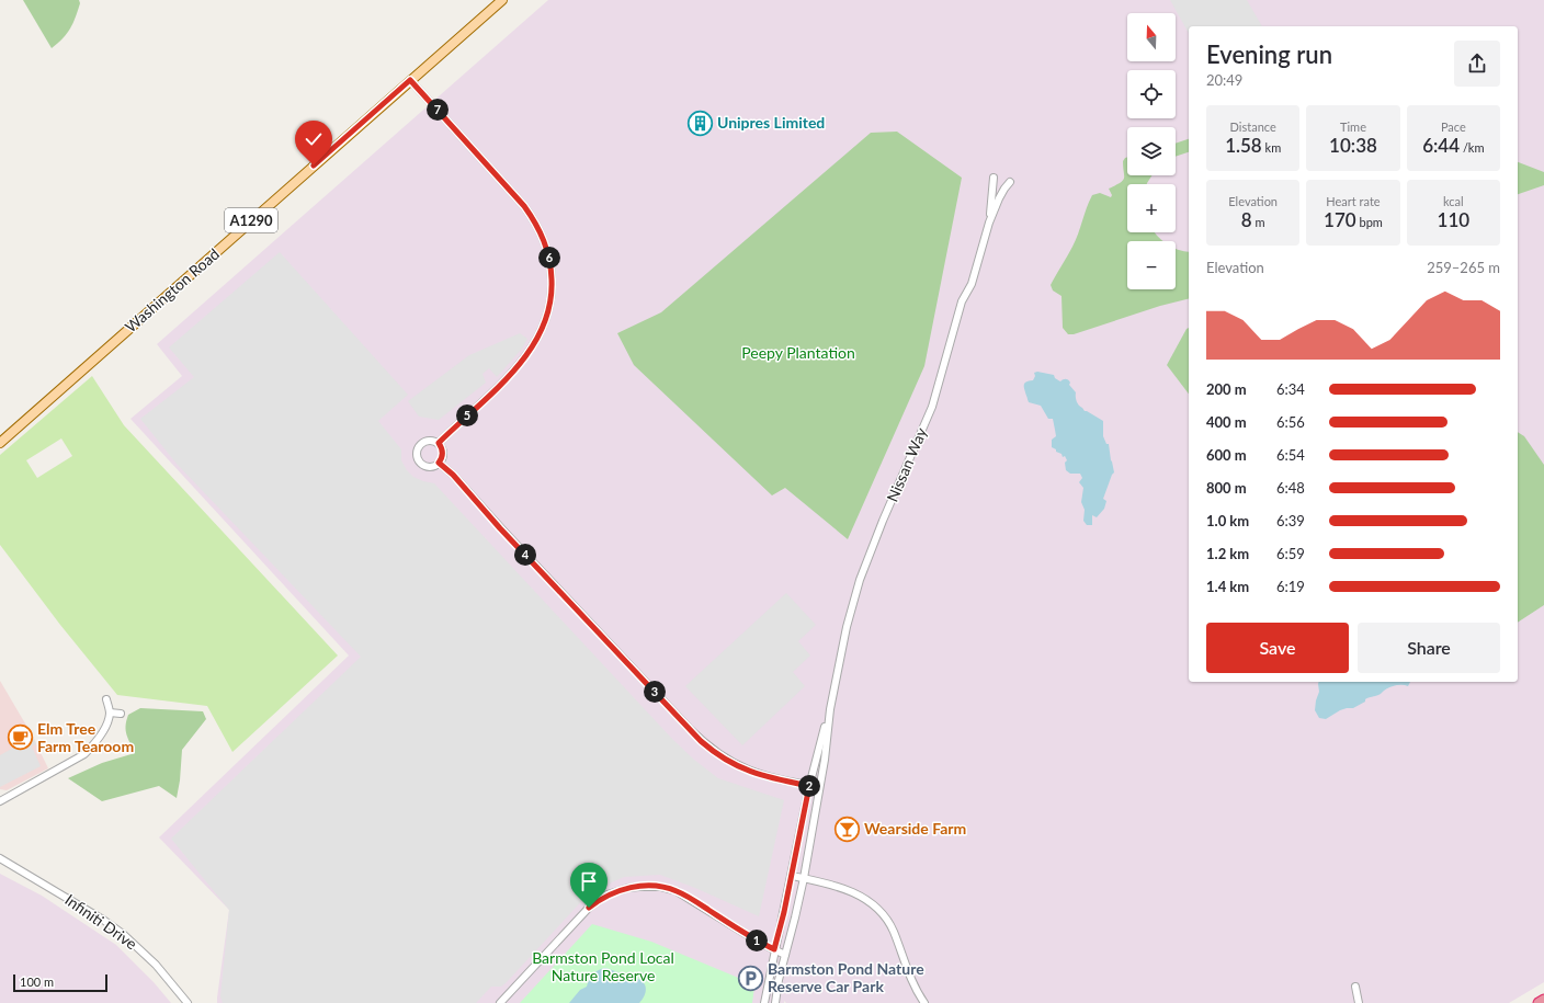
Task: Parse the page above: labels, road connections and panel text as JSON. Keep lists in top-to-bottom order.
{
  "streets": {
    "main road": ["A1290", "Washington Road"],
    "street": ["Nissan Way", "Infiniti Drive"]
  },
  "parks": ["Peepy Plantation", "Barmston Pond Local Nature Reserve"],
  "places": {
    "building": ["Unipres Limited"],
    "cafe": ["Elm Tree Farm Tearoom"],
    "bar": ["Wearside Farm"],
    "parking": ["Barmston Pond Nature Reserve Car Park"]
  },
  "scale_bar": "100 m",
  "north": "top",
  "page": {
    "map_buttons": ["+", "−"],
    "heading": ["Evening run", "20:49"],
    "pins": [
      "7",
      "6",
      "5",
      "4",
      "3",
      "2",
      "1"
    ],
    "stats": [
      ["Distance", "1.58 km"],
      ["Time", "10:38"],
      ["Pace", "6:44 /km"],
      ["Elevation", "8 m"],
      ["Heart rate", "170 bpm"],
      ["kcal", "110"]
    ],
    "chart": ["Elevation", "259–265 m"],
    "list": [
      {
        "name": "200 m",
        "note": "6:34"
      },
      {
        "name": "400 m",
        "note": "6:56"
      },
      {
        "name": "600 m",
        "note": "6:54"
      },
      {
        "name": "800 m",
        "note": "6:48"
      },
      {
        "name": "1.0 km",
        "note": "6:39"
      },
      {
        "name": "1.2 km",
        "note": "6:59"
      },
      {
        "name": "1.4 km",
        "note": "6:19"
      }
    ],
    "buttons": ["Save", "Share"],
    "scale": "100 m"
  }
}
